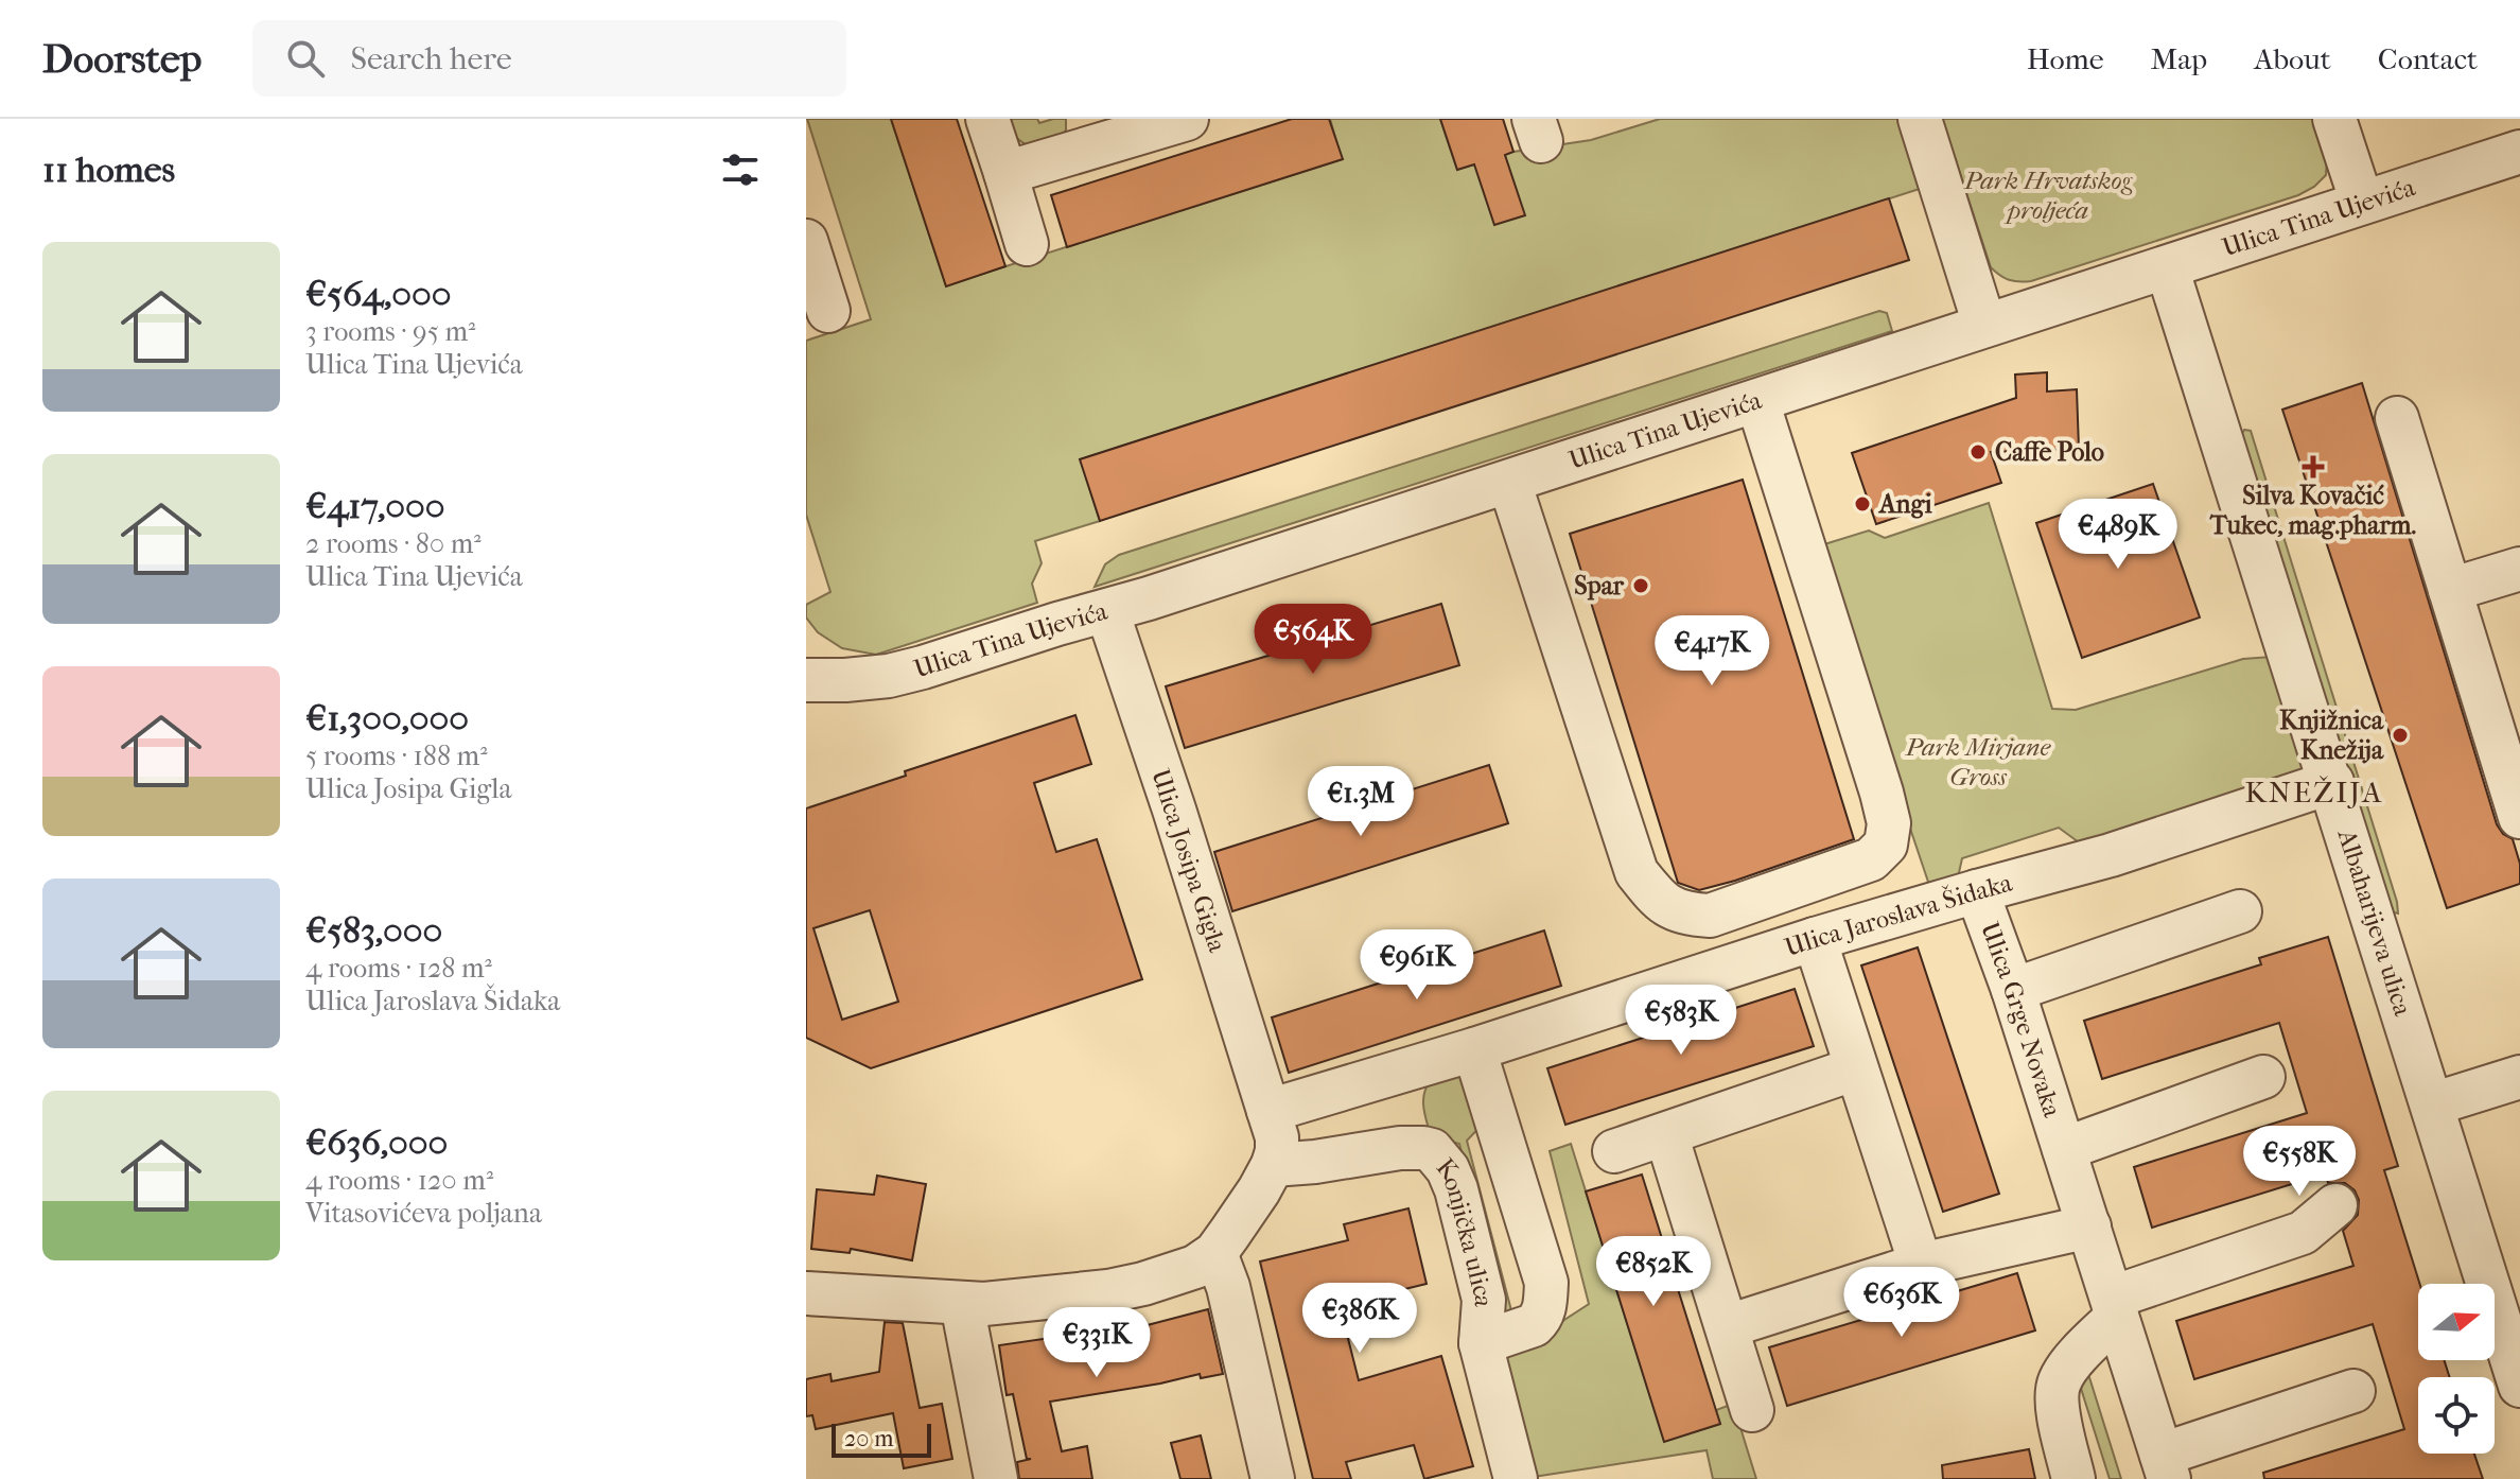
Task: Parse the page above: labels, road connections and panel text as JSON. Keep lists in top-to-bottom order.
{
  "streets": {
    "street": [
      "Ulica Tina Ujevića",
      "Ulica Josipa Gigla",
      "Ulica Jaroslava Šidaka",
      "Albaharijeva ulica",
      "Ulica Grge Novaka",
      "Konjička ulica"
    ]
  },
  "crossings": [
    ["Ulica Tina Ujevića", "Ulica Josipa Gigla"],
    ["Ulica Tina Ujevića", "Albaharijeva ulica"],
    ["Ulica Josipa Gigla", "Ulica Jaroslava Šidaka"],
    ["Ulica Josipa Gigla", "Konjička ulica"],
    ["Ulica Jaroslava Šidaka", "Albaharijeva ulica"],
    ["Ulica Jaroslava Šidaka", "Ulica Grge Novaka"]
  ],
  "districts": ["KNEŽIJA"],
  "parks": ["Park Hrvatskog proljeća", "Park Mirjane Gross"],
  "places": {
    "other": [
      "Caffe Polo",
      "Angi",
      "Spar",
      "Knjižnica Knežija"
    ],
    "health": ["Silva Kovačić Tukec, mag.pharm."]
  },
  "scale_bar": "20 m",
  "north": "right",
  "page": {
    "header": "Doorstep",
    "search": "Search here",
    "nav": [
      "Home",
      "Map",
      "About",
      "Contact"
    ],
    "heading": "11 homes",
    "list": [
      {
        "name": "€564,000",
        "note": "3 rooms · 95 m² · Ulica Tina Ujevića"
      },
      {
        "name": "€417,000",
        "note": "2 rooms · 80 m² · Ulica Tina Ujevića"
      },
      {
        "name": "€1,300,000",
        "note": "5 rooms · 188 m² · Ulica Josipa Gigla"
      },
      {
        "name": "€583,000",
        "note": "4 rooms · 128 m² · Ulica Jaroslava Šidaka"
      },
      {
        "name": "€636,000",
        "note": "4 rooms · 120 m² · Vitasovićeva poljana"
      }
    ],
    "price": [
      "€489K",
      "€564K",
      "€417K",
      "€1.3M",
      "€961K",
      "€583K",
      "€558K",
      "€852K",
      "€636K",
      "€386K",
      "€331K"
    ],
    "scale": "20 m"
  }
}
